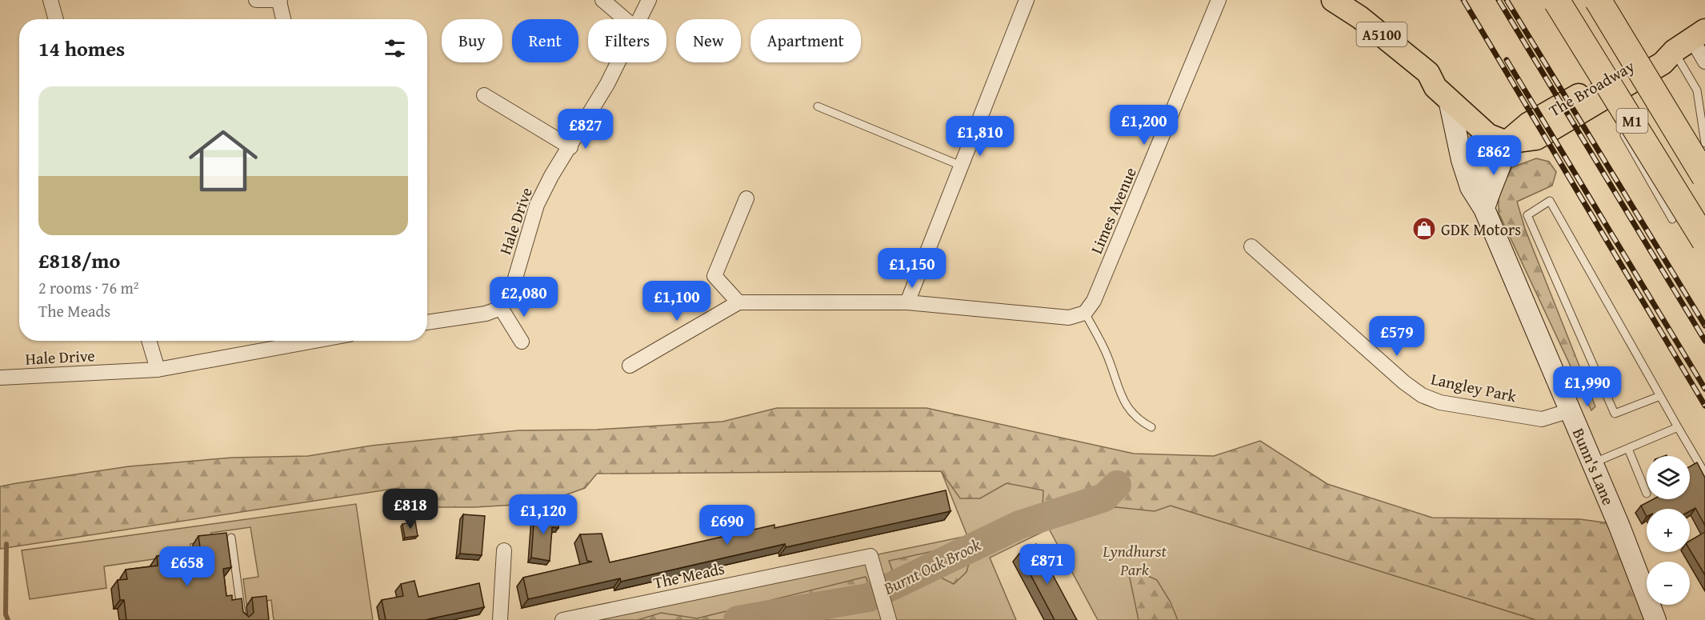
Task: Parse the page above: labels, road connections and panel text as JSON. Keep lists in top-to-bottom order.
{
  "streets": {
    "highway": ["M1"],
    "main road": ["A5100", "The Broadway"],
    "street": [
      "Limes Avenue",
      "Hale Drive",
      "Langley Park",
      "Bunn's Lane",
      "The Meads"
    ]
  },
  "crossings": [
    ["A5100", "The Broadway"],
    ["A5100", "Bunn's Lane"],
    ["Langley Park", "Bunn's Lane"]
  ],
  "water": ["Burnt Oak Brook"],
  "parks": ["Lyndhurst Park"],
  "places": {
    "shop": ["GDK Motors"]
  },
  "page": {
    "chip": [
      "Buy",
      "Rent",
      "Filters",
      "New",
      "Apartment"
    ],
    "heading": "14 homes",
    "list": [
      {
        "name": "£818/mo",
        "note": "2 rooms · 76 m² · The Meads"
      }
    ],
    "price": [
      "£1,200",
      "£827",
      "£1,810",
      "£862",
      "£1,150",
      "£2,080",
      "£1,100",
      "£579",
      "£1,990",
      "£818",
      "£1,120",
      "£690",
      "£871",
      "£658"
    ],
    "map_buttons": ["+", "−"]
  }
}
